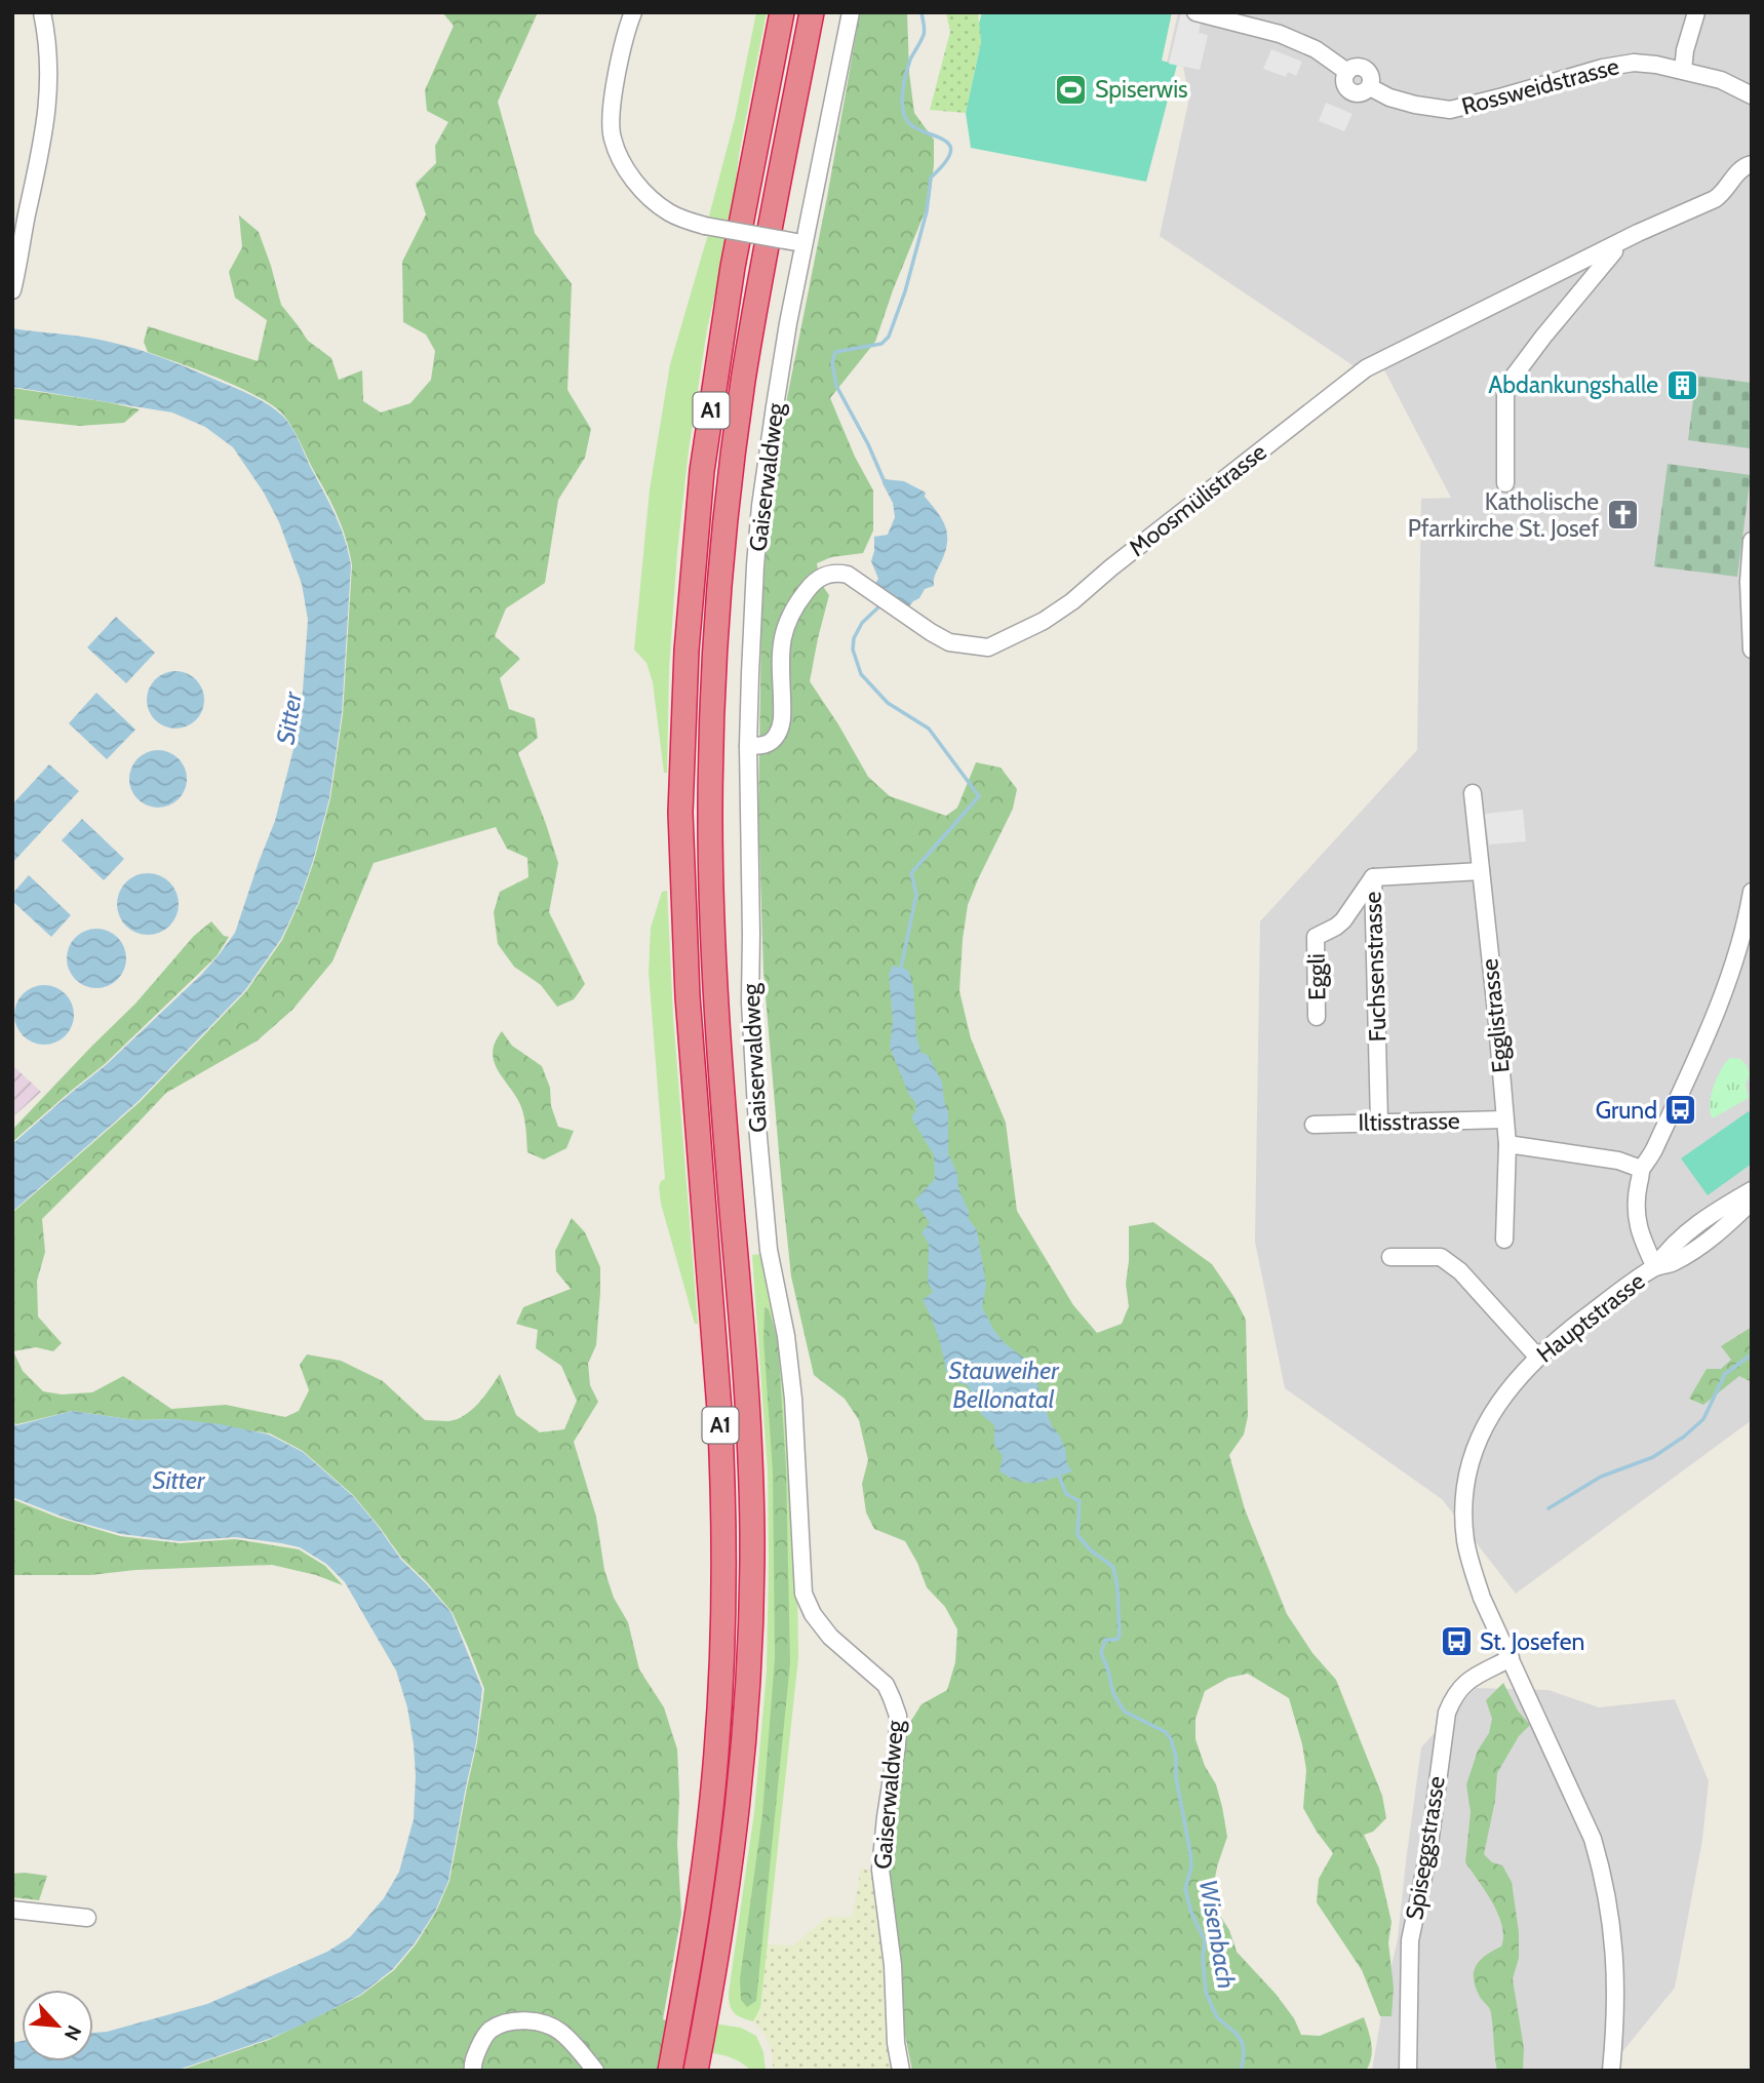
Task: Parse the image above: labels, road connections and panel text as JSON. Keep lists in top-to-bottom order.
{
  "streets": {
    "highway": ["A1"],
    "street": [
      "Rossweidstrasse",
      "Gaiserwaldweg",
      "Moosmülistrasse",
      "Fuchsenstrasse",
      "Eggli",
      "Egglistrasse",
      "Iltisstrasse",
      "Hauptstrasse",
      "Spiseggstrasse"
    ]
  },
  "crossings": [
    ["Gaiserwaldweg", "Moosmülistrasse"],
    ["Fuchsenstrasse", "Eggli"],
    ["Fuchsenstrasse", "Egglistrasse"],
    ["Fuchsenstrasse", "Iltisstrasse"],
    ["Egglistrasse", "Iltisstrasse"],
    ["Hauptstrasse", "Spiseggstrasse"]
  ],
  "water": ["Sitter", "Stauweiher Bellonatal", "Wisenbach"],
  "places": {
    "sports": ["Spiserwis"],
    "building": ["Abdankungshalle"],
    "church": ["Katholische Pfarrkirche St. Josef"],
    "bus stop": ["Grund", "St. Josefen"]
  },
  "north": "bottom right"
}
